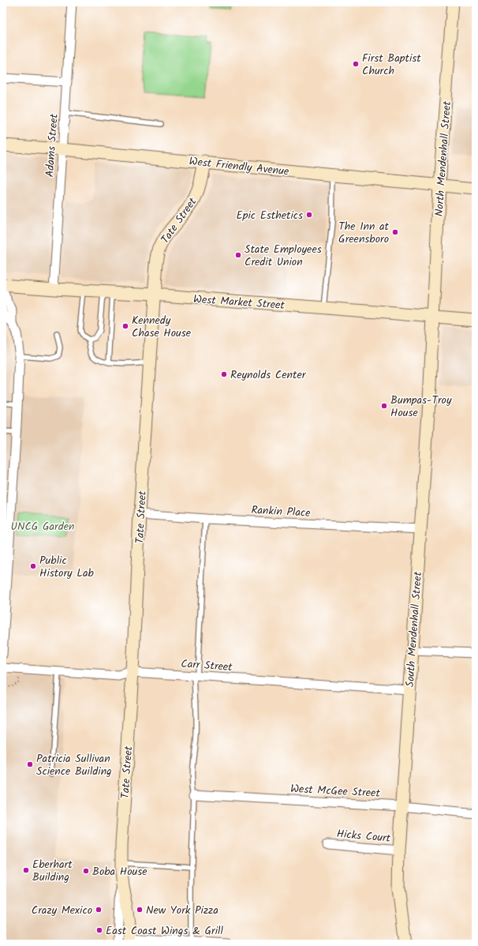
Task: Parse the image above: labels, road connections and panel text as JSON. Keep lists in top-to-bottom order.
{
  "streets": {
    "street": [
      "Adams Street",
      "North Mendenhall Street",
      "West Friendly Avenue",
      "Tate Street",
      "West Market Street",
      "Rankin Place",
      "South Mendenhall Street",
      "Carr Street",
      "West McGee Street",
      "Hicks Court"
    ]
  },
  "crossings": [
    ["Adams Street", "West Friendly Avenue"],
    ["Adams Street", "West Market Street"],
    ["North Mendenhall Street", "West Friendly Avenue"],
    ["North Mendenhall Street", "West Market Street"],
    ["North Mendenhall Street", "South Mendenhall Street"],
    ["West Friendly Avenue", "Tate Street"],
    ["Tate Street", "West Market Street"],
    ["Tate Street", "Rankin Place"],
    ["Tate Street", "Carr Street"],
    ["West Market Street", "South Mendenhall Street"],
    ["Rankin Place", "South Mendenhall Street"],
    ["South Mendenhall Street", "Carr Street"],
    ["South Mendenhall Street", "West McGee Street"],
    ["South Mendenhall Street", "Hicks Court"]
  ],
  "parks": ["UNCG Garden"],
  "places": [
    "First Baptist Church",
    "Epic Esthetics",
    "The Inn at Greensboro",
    "State Employees Credit Union",
    "Kennedy Chase House",
    "Reynolds Center",
    "Bumpas-Troy House",
    "Public History Lab",
    "Patricia Sullivan Science Building",
    "Eberhart Building",
    "Boba House",
    "Crazy Mexico",
    "New York Pizza",
    "East Coast Wings & Grill"
  ]
}
